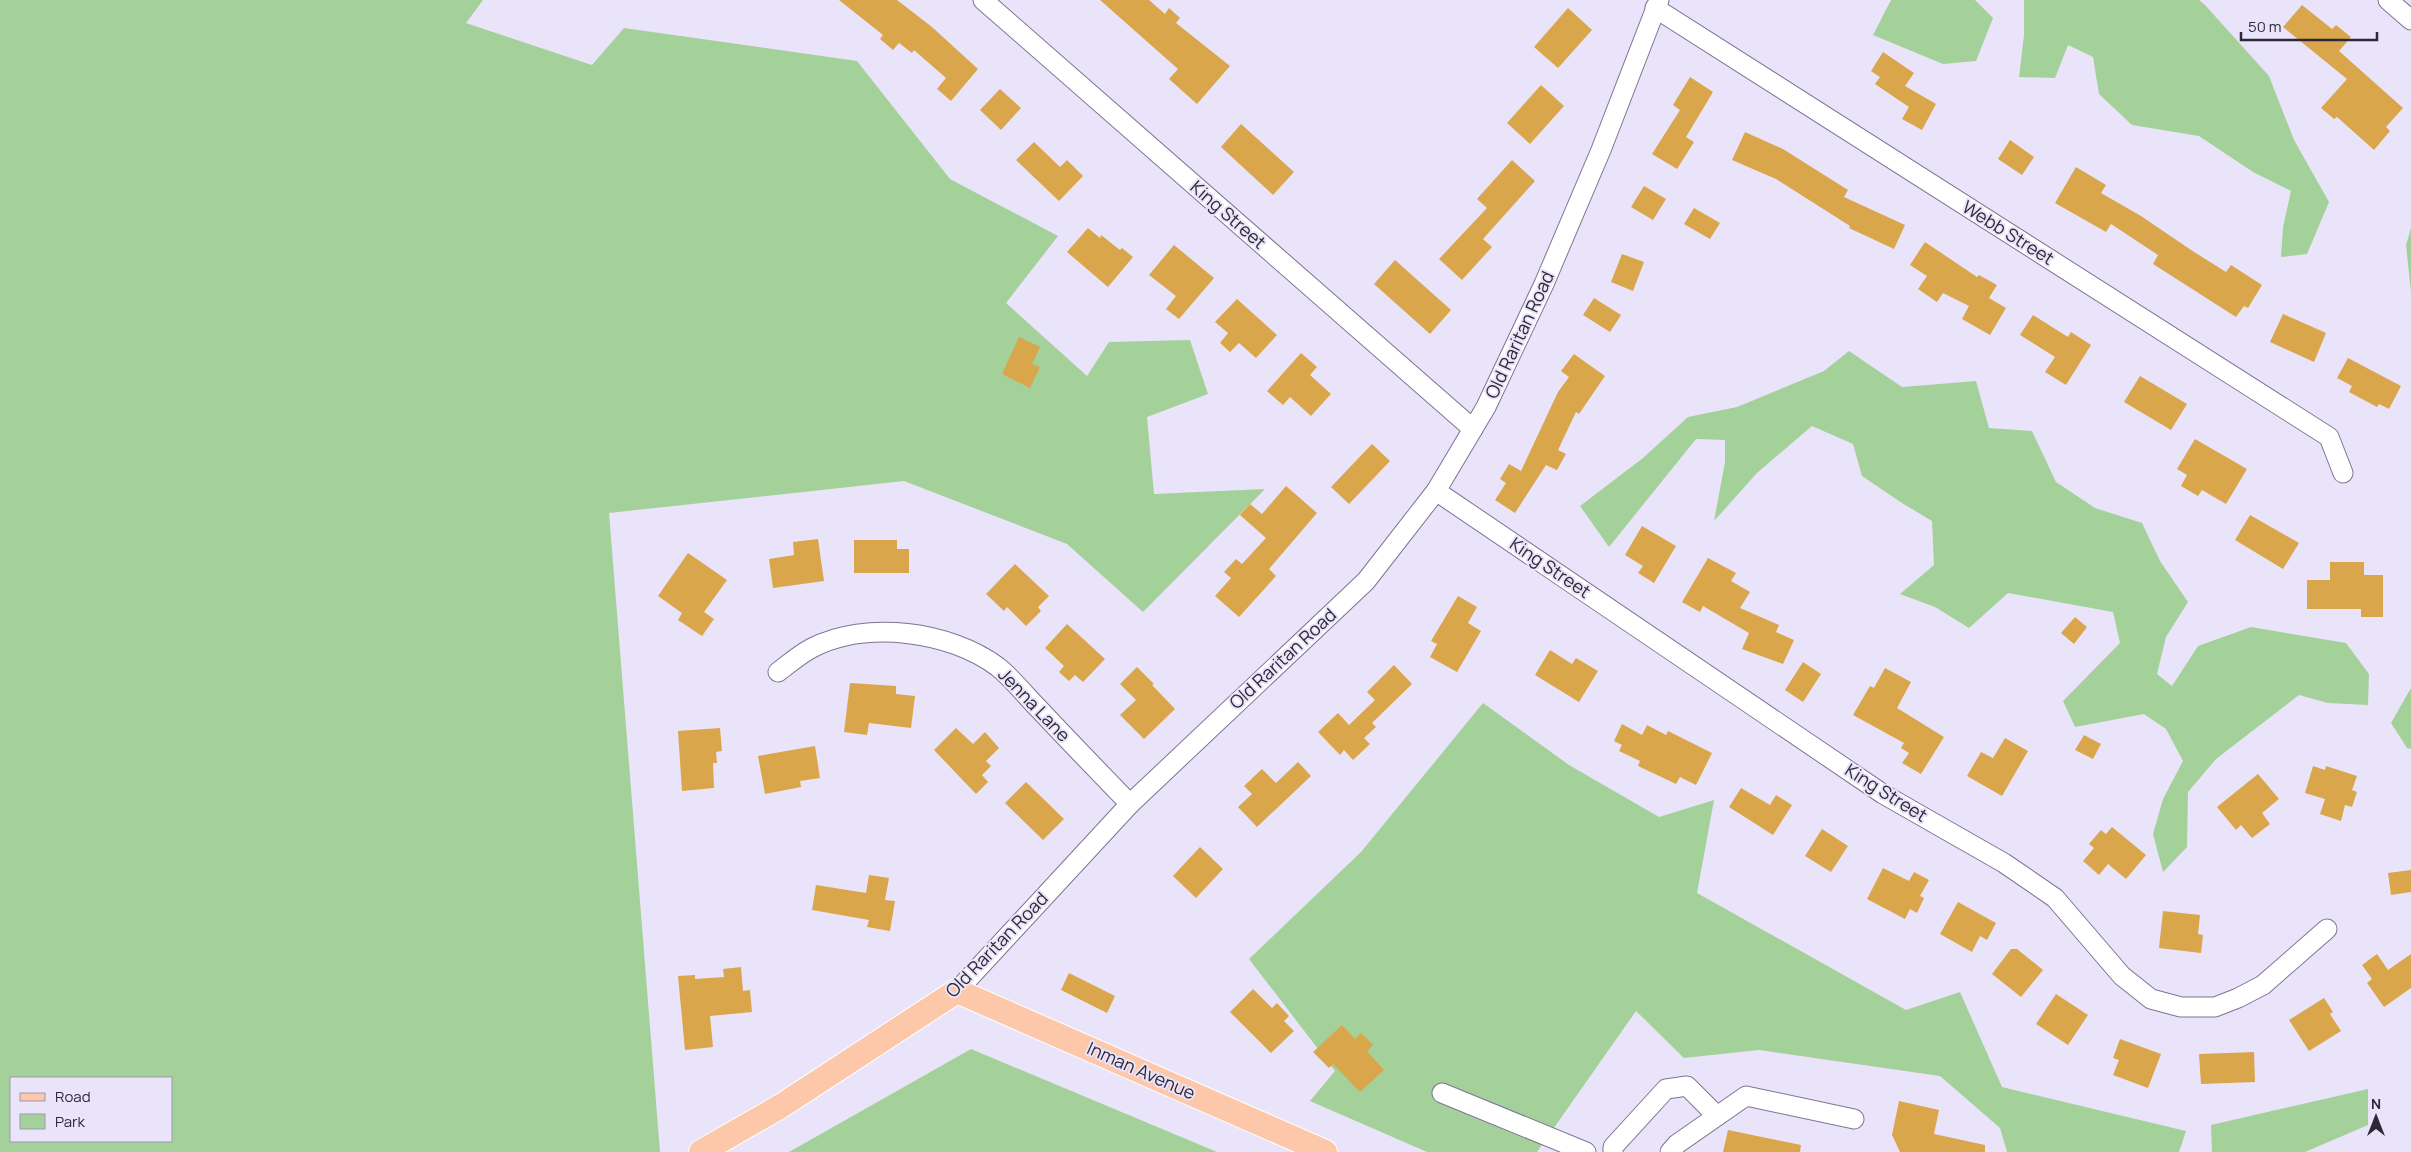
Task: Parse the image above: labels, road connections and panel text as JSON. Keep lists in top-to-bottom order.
{
  "streets": {
    "main road": ["Old Raritan Road", "Inman Avenue"],
    "street": ["King Street", "Webb Street", "Jenna Lane"]
  },
  "crossings": [
    ["King Street", "Old Raritan Road"],
    ["Webb Street", "Old Raritan Road"],
    ["Old Raritan Road", "Jenna Lane"],
    ["Old Raritan Road", "Inman Avenue"]
  ],
  "legend": ["Road", "Park"],
  "scale_bar": "50 m",
  "north": "top"
}
